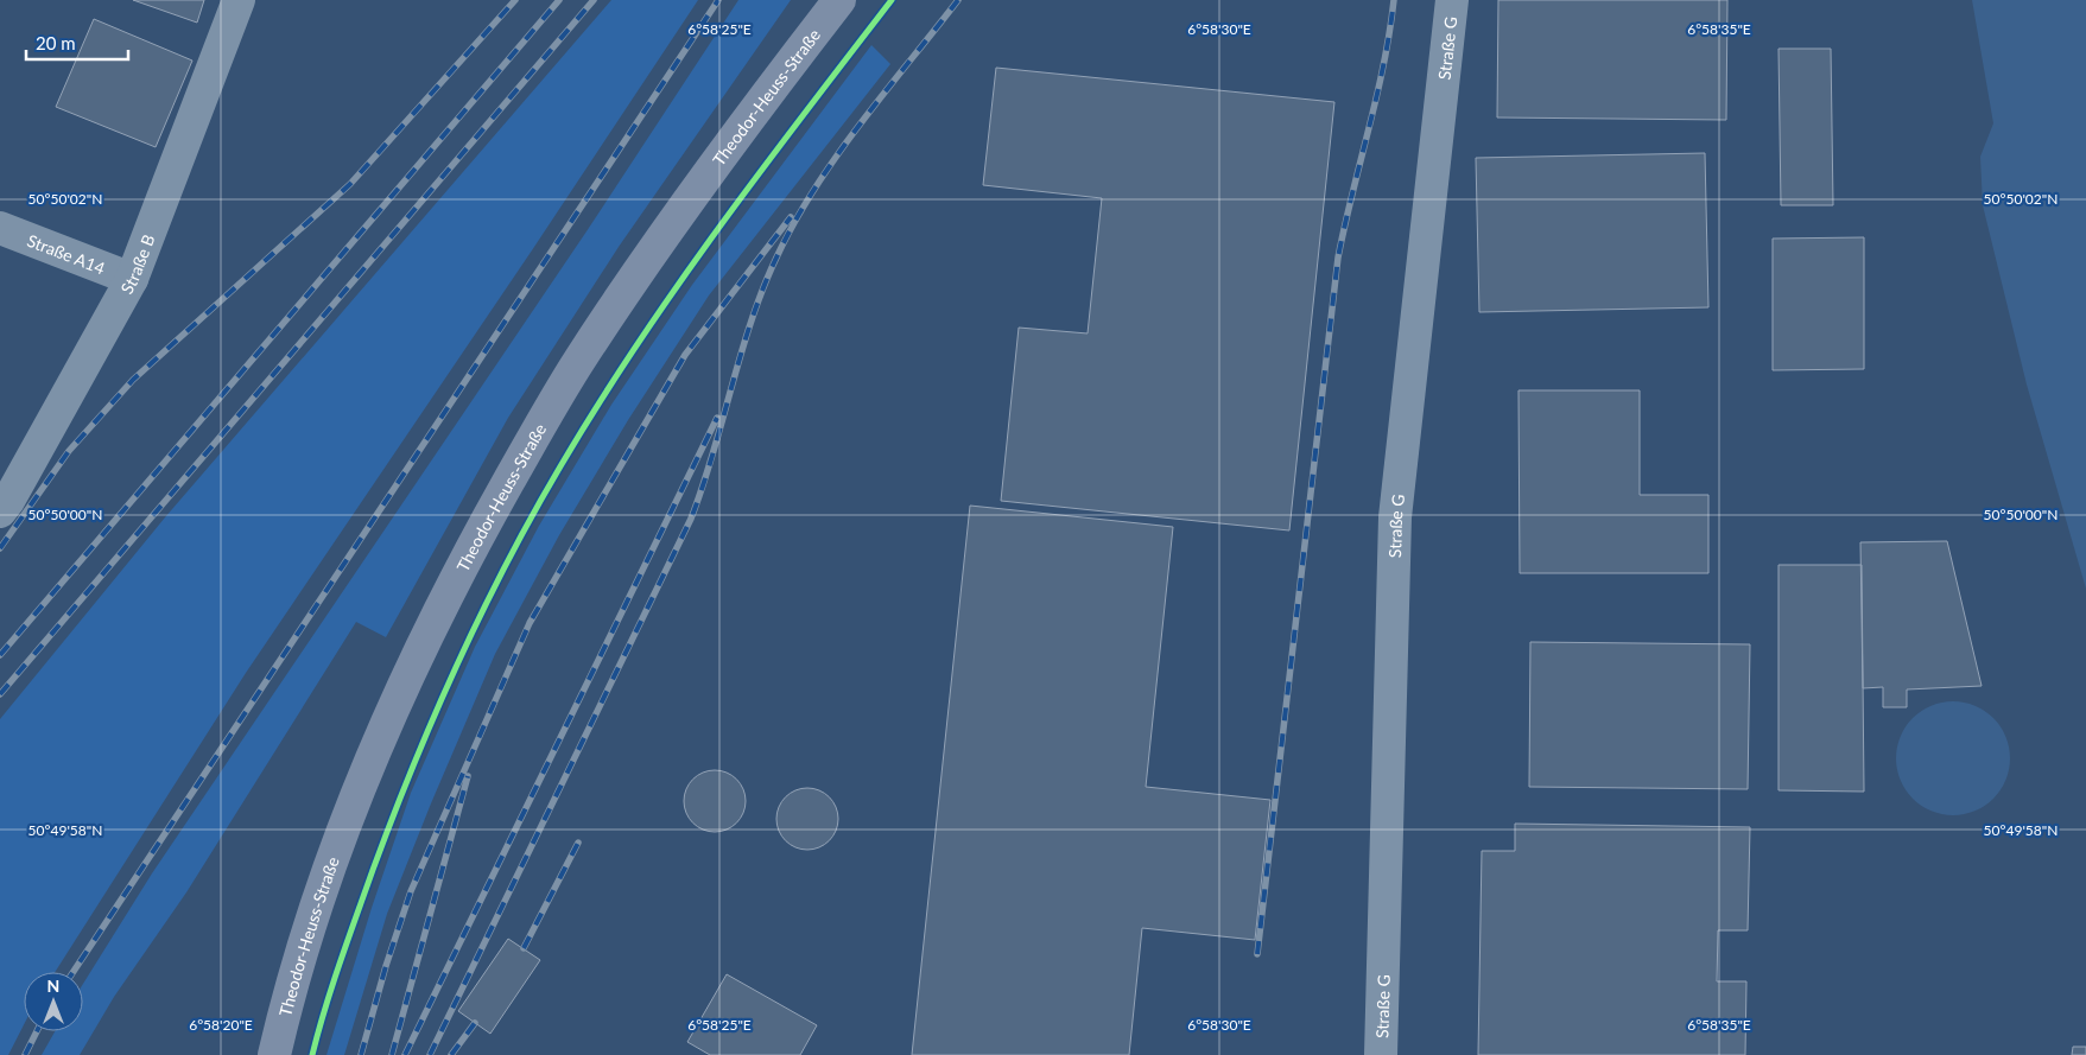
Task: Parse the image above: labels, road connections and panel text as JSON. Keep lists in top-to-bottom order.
{
  "streets": {
    "main road": ["Theodor-Heuss-Straße"],
    "lane": ["Straße G", "Straße A14", "Straße B"]
  },
  "crossings": [
    ["Straße A14", "Straße B"]
  ],
  "scale_bar": "20 m",
  "north": "top",
  "coordinates": [
    "6°58'25\"E",
    "6°58'30\"E",
    "6°58'35\"E",
    "50°50'02\"N",
    "50°50'00\"N",
    "50°49'58\"N",
    "6°58'20\"E"
  ]
}
